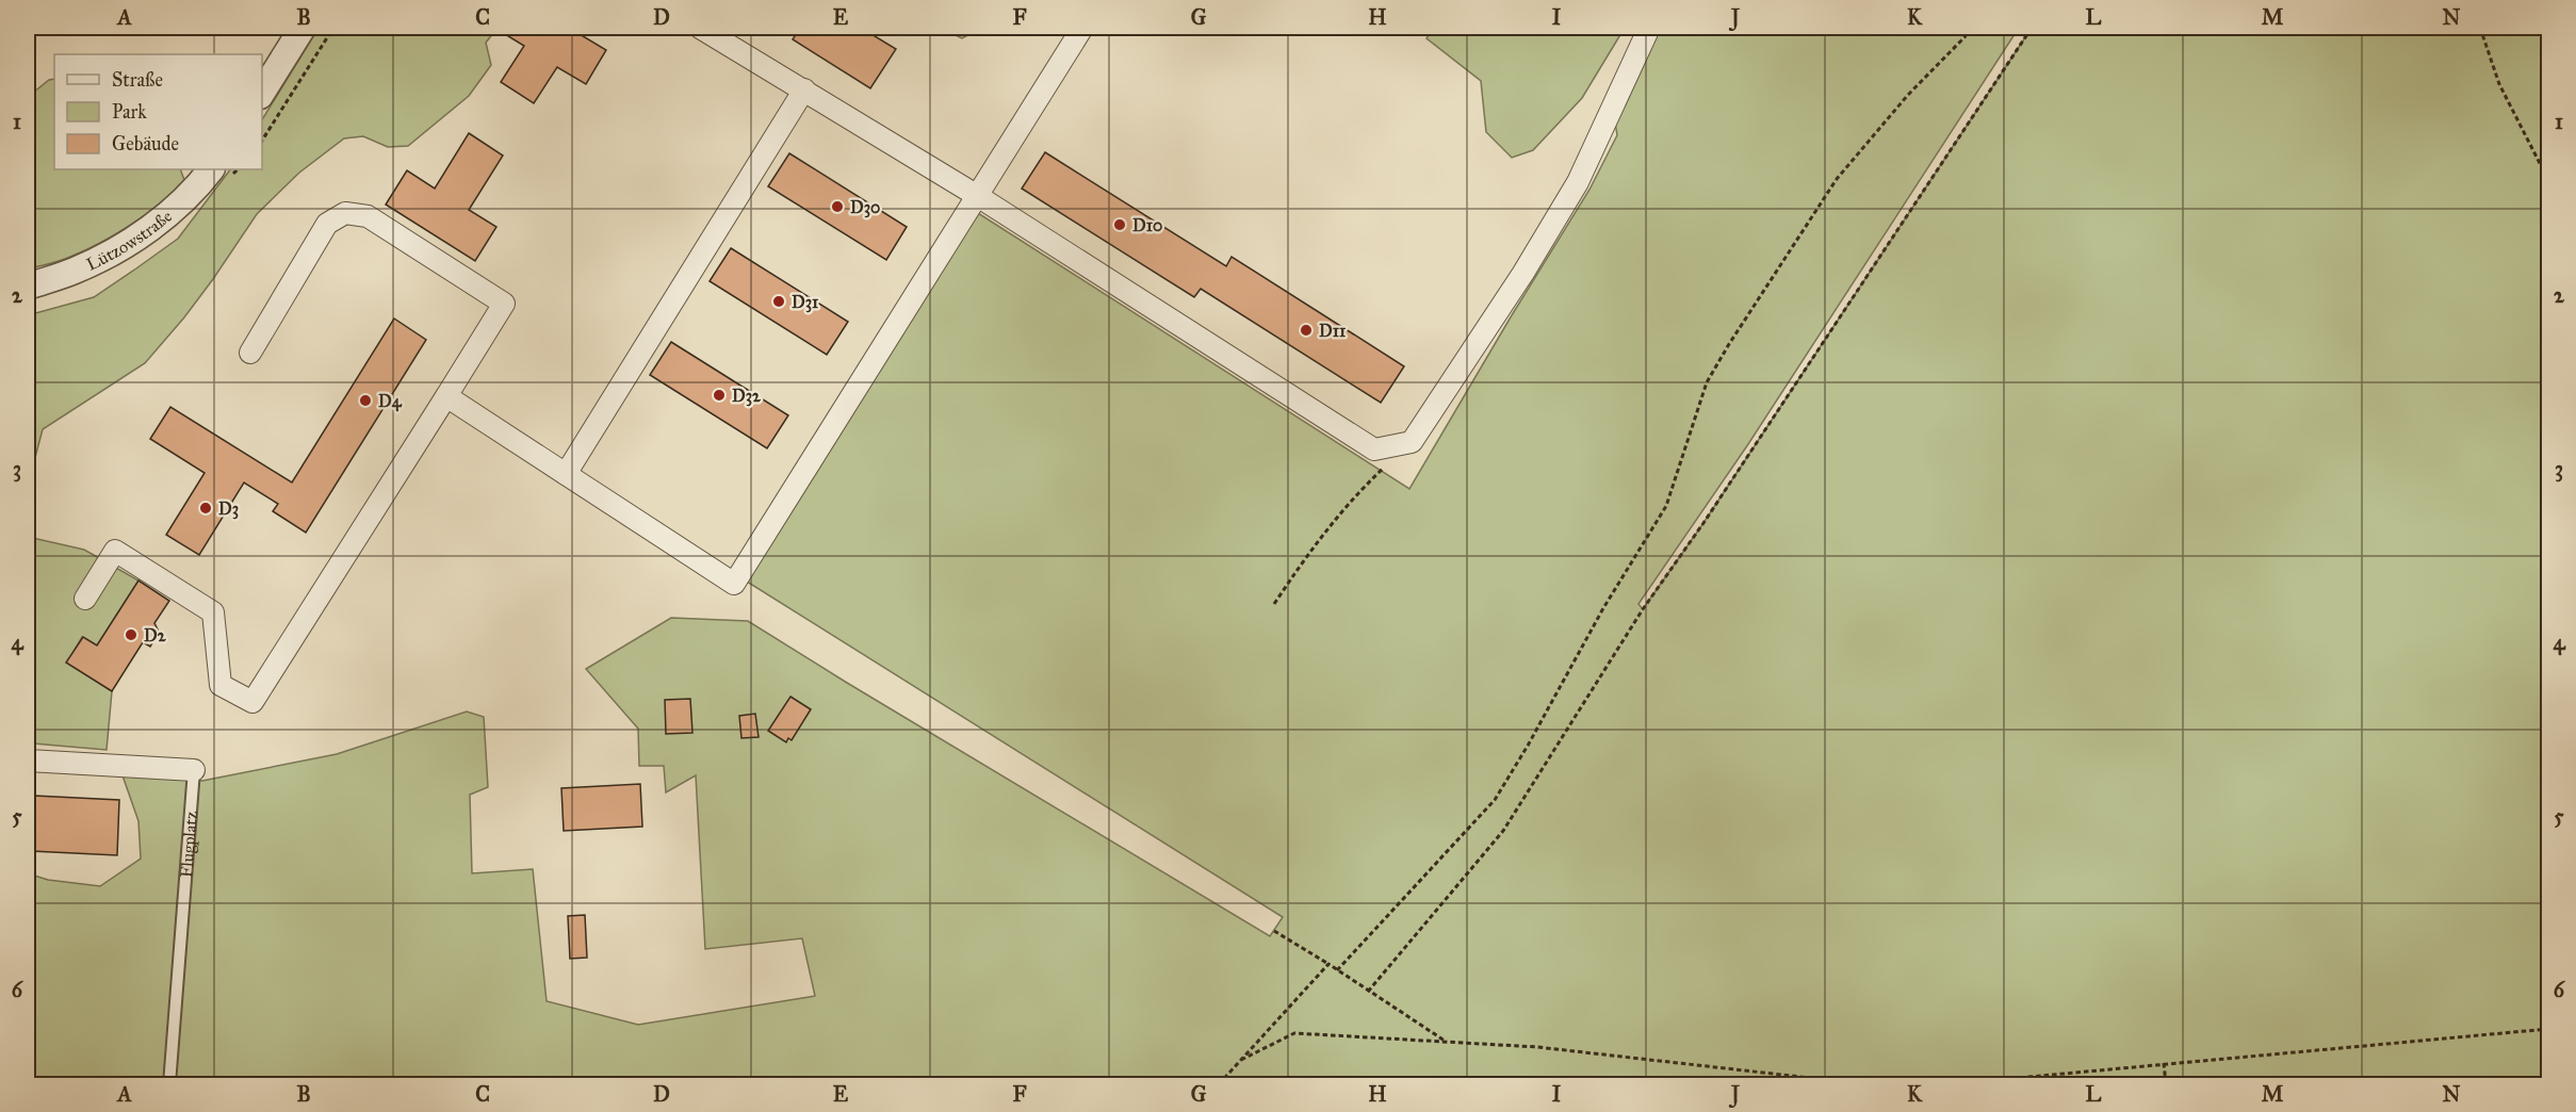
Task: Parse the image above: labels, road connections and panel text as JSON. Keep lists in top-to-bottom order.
{
  "streets": {
    "street": ["Lützowstraße", "Flugplatz"]
  },
  "places": [
    "D30",
    "D10",
    "D31",
    "D11",
    "D32",
    "D4",
    "D3",
    "D2"
  ],
  "legend": ["Straße", "Park", "Gebäude"],
  "grid": {
    "columns": [
      "A",
      "B",
      "C",
      "D",
      "E",
      "F",
      "G",
      "H",
      "I",
      "J",
      "K",
      "L",
      "M",
      "N"
    ],
    "rows": [
      "1",
      "2",
      "3",
      "4",
      "5",
      "6"
    ]
  }
}
